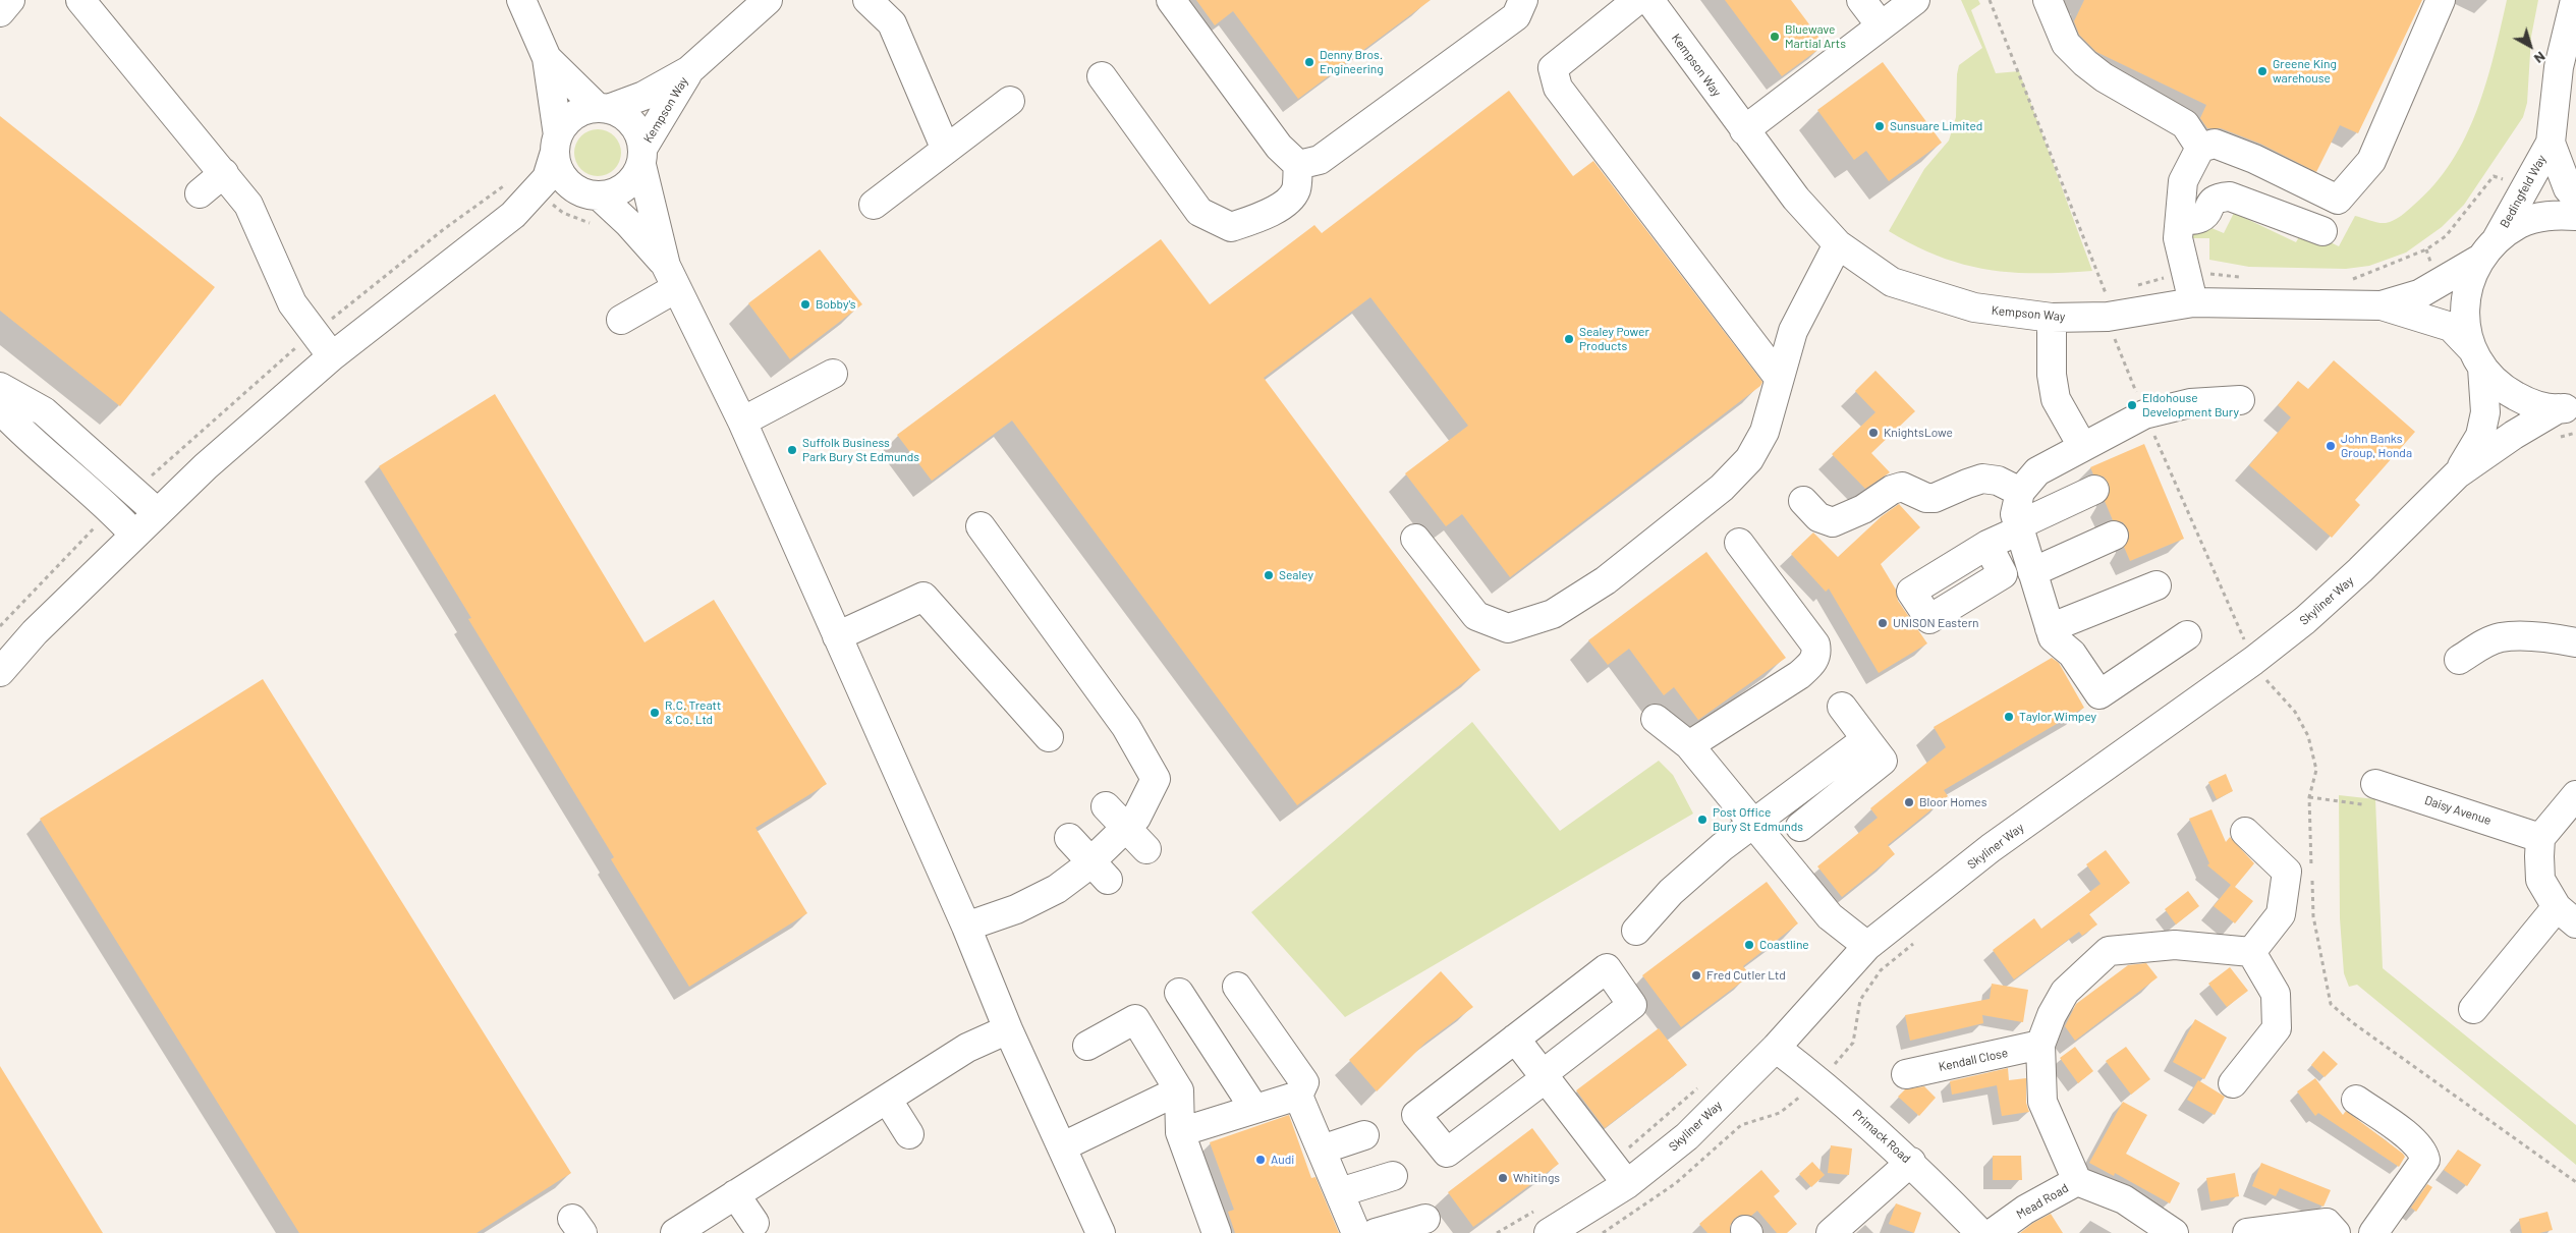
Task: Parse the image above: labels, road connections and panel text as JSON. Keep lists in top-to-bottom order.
{
  "streets": {
    "street": [
      "Kempson Way",
      "Bedingfeld Way",
      "Skyliner Way",
      "Daisy Avenue",
      "Kendall Close",
      "Primack Road",
      "Mead Road"
    ]
  },
  "crossings": [
    ["Kempson Way", "Bedingfeld Way"],
    ["Kempson Way", "Skyliner Way"],
    ["Bedingfeld Way", "Skyliner Way"],
    ["Skyliner Way", "Primack Road"]
  ],
  "places": [
    "Bluewave Martial Arts",
    "Denny Bros. Engineering",
    "Greene King warehouse",
    "Sunsuare Limited",
    "Bobby's",
    "Sealey Power Products",
    "Eldohouse Development Bury",
    "KnightsLowe",
    "John Banks Group, Honda",
    "Suffolk Business Park Bury St Edmunds",
    "Sealey",
    "UNISON Eastern",
    "R.C. Treatt & Co. Ltd",
    "Taylor Wimpey",
    "Bloor Homes",
    "Post Office Bury St Edmunds",
    "Coastline",
    "Fred Cutler Ltd",
    "Audi",
    "Whitings"
  ],
  "north": "bottom right"
}
